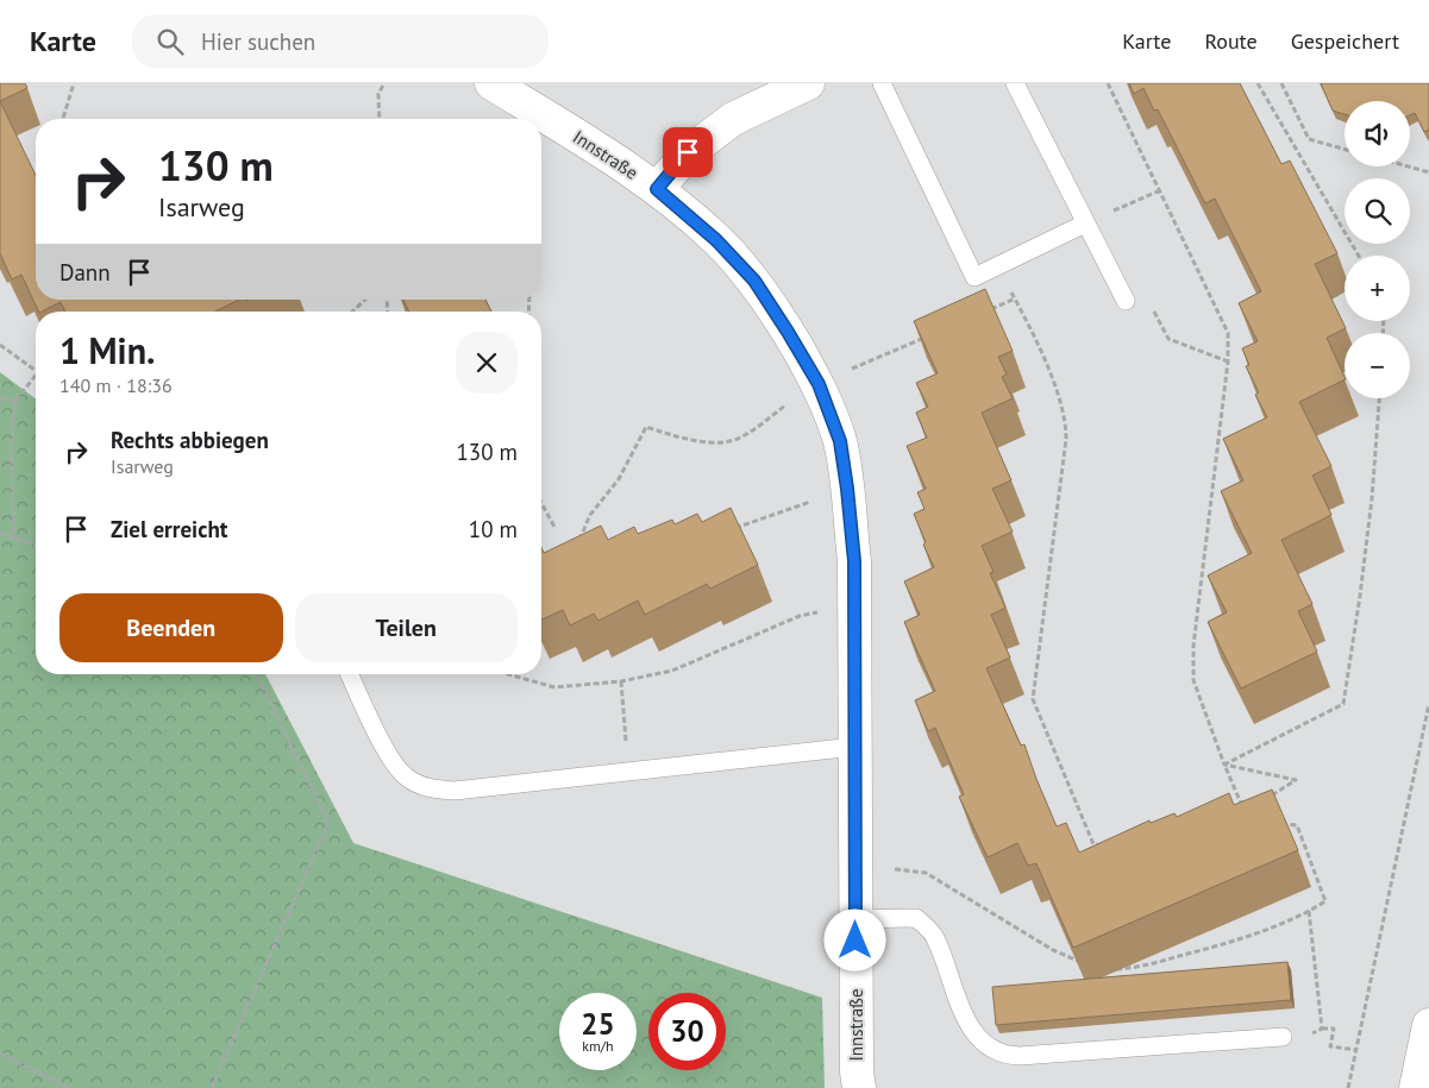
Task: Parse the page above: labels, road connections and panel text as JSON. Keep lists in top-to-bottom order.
{
  "streets": {
    "street": ["Innstraße"]
  },
  "page": {
    "header": "Karte",
    "search": "Hier suchen",
    "nav": ["Karte", "Route", "Gespeichert"],
    "map_buttons": ["+", "−"],
    "turn": ["130 m", "Isarweg"],
    "then": "Dann",
    "heading": ["1 Min.", "140 m · 18:36"],
    "list": [
      {
        "name": "Rechts abbiegen",
        "note": "Isarweg",
        "value": "130 m"
      },
      {
        "name": "Ziel erreicht",
        "value": "10 m"
      }
    ],
    "buttons": ["Beenden", "Teilen"],
    "speed": "25 km/h",
    "limit": "30"
  }
}
